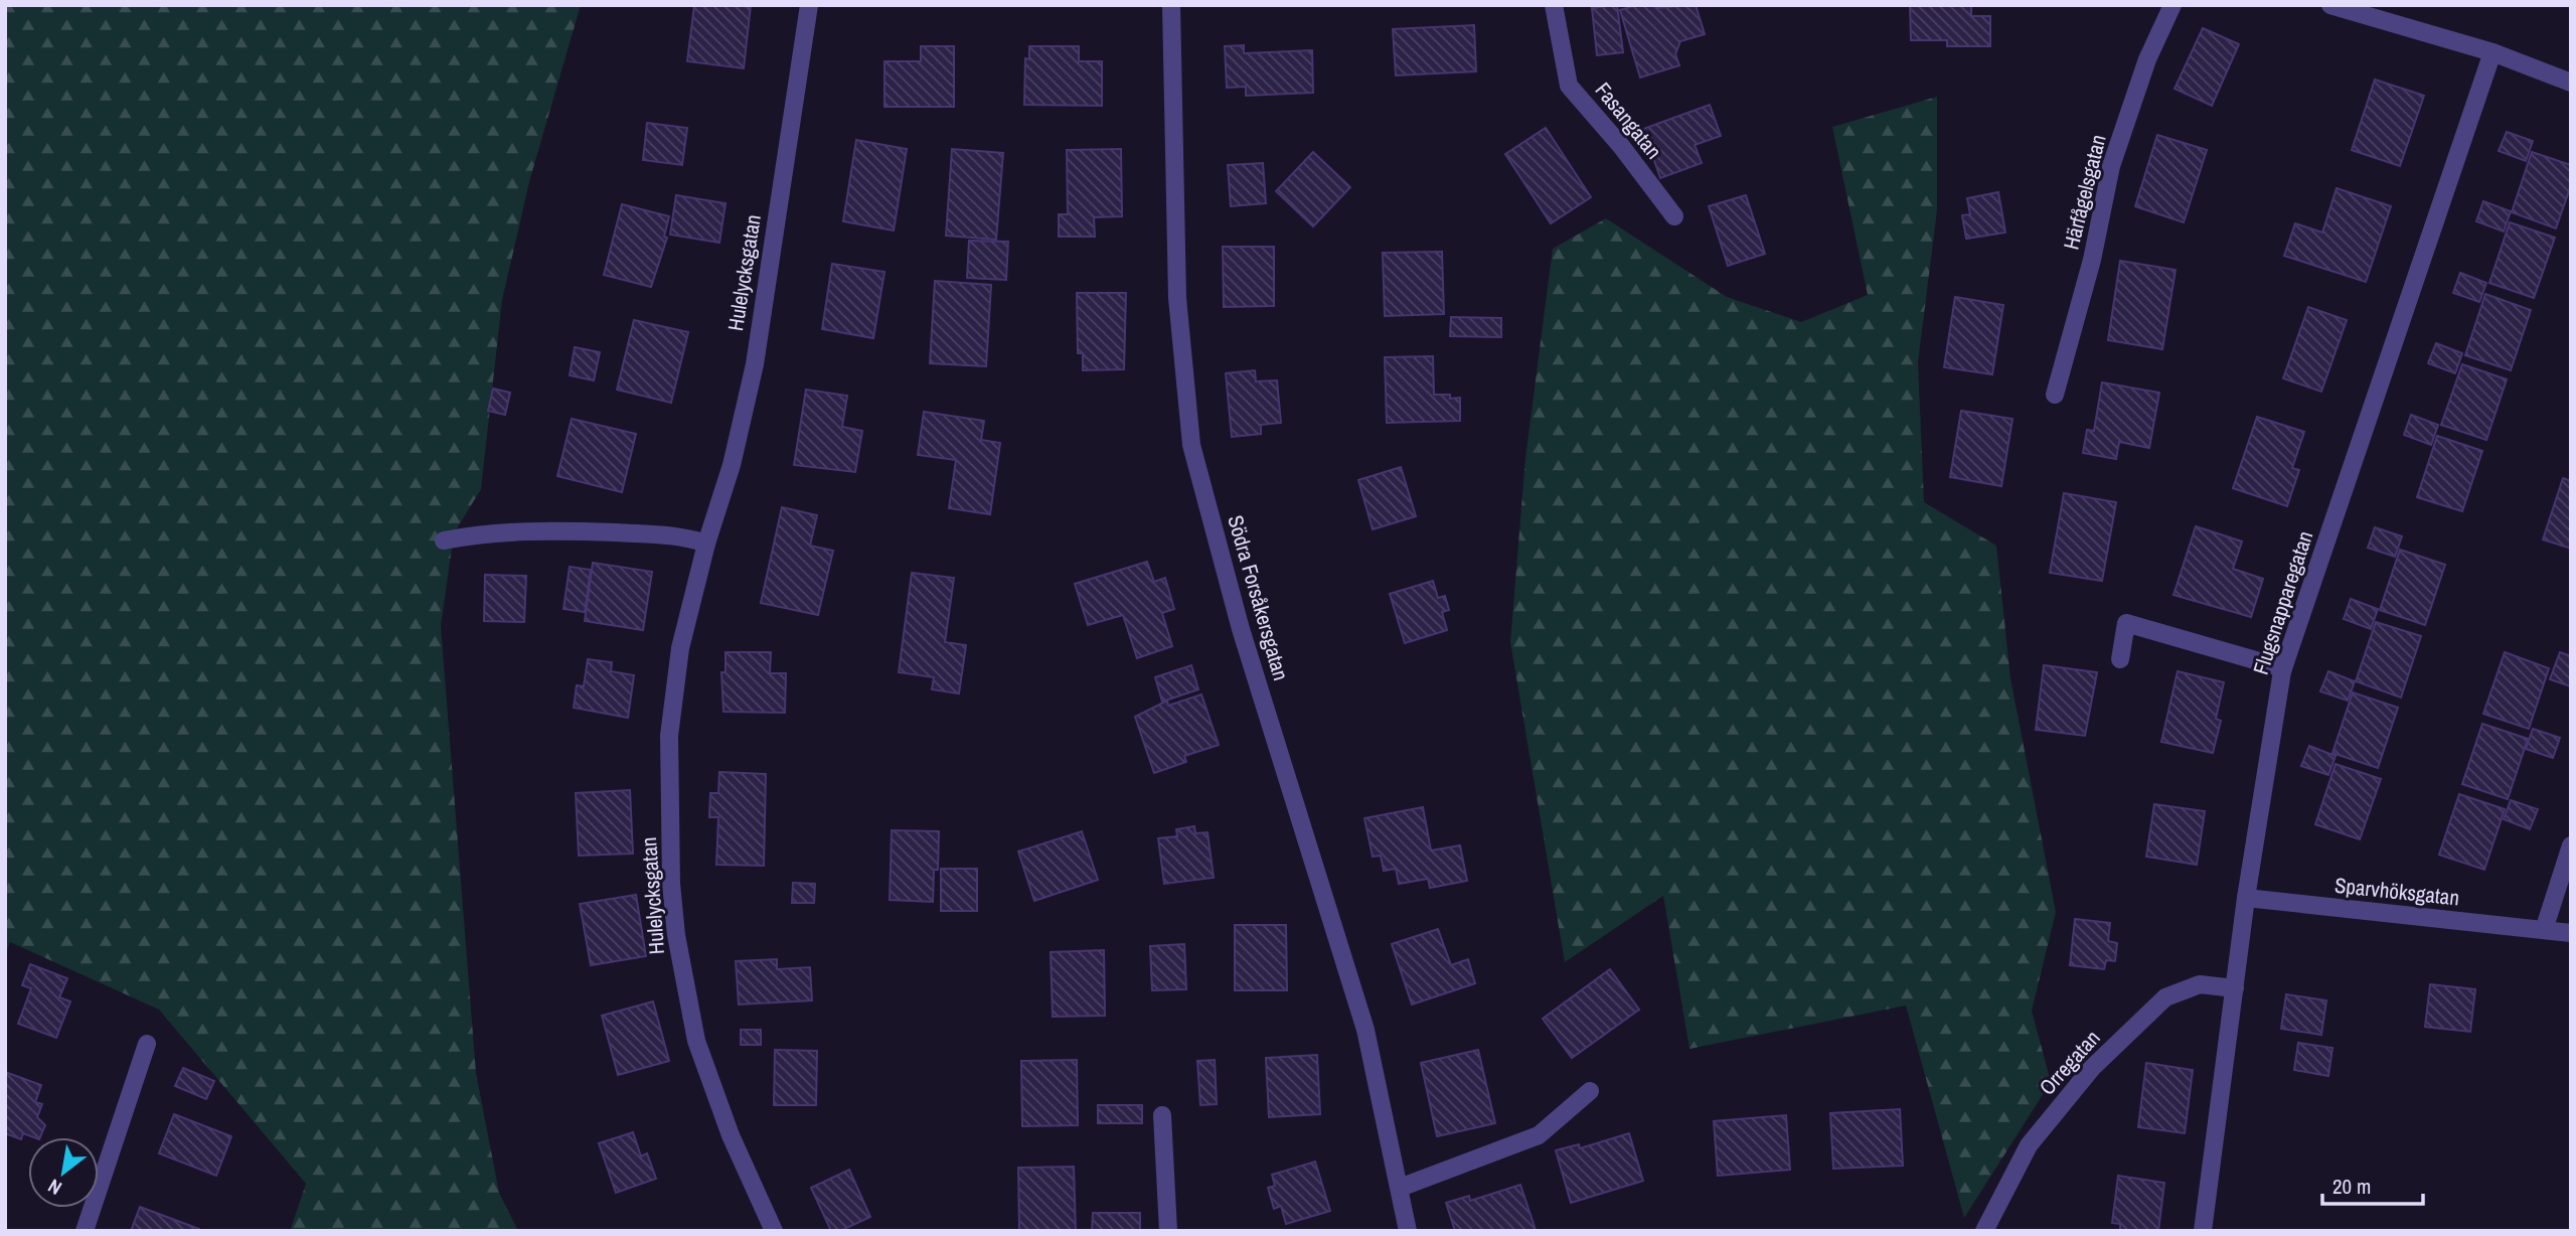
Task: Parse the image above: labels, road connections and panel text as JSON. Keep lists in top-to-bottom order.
{
  "streets": {
    "street": [
      "Fasangatan",
      "Härfågelsgatan",
      "Hulelycksgatan",
      "Södra Forsåkersgatan",
      "Flugsnapparegatan",
      "Sparvhöksgatan",
      "Orregatan"
    ]
  },
  "crossings": [
    ["Flugsnapparegatan", "Sparvhöksgatan"],
    ["Flugsnapparegatan", "Orregatan"]
  ],
  "scale_bar": "20 m",
  "north": "bottom left"
}
